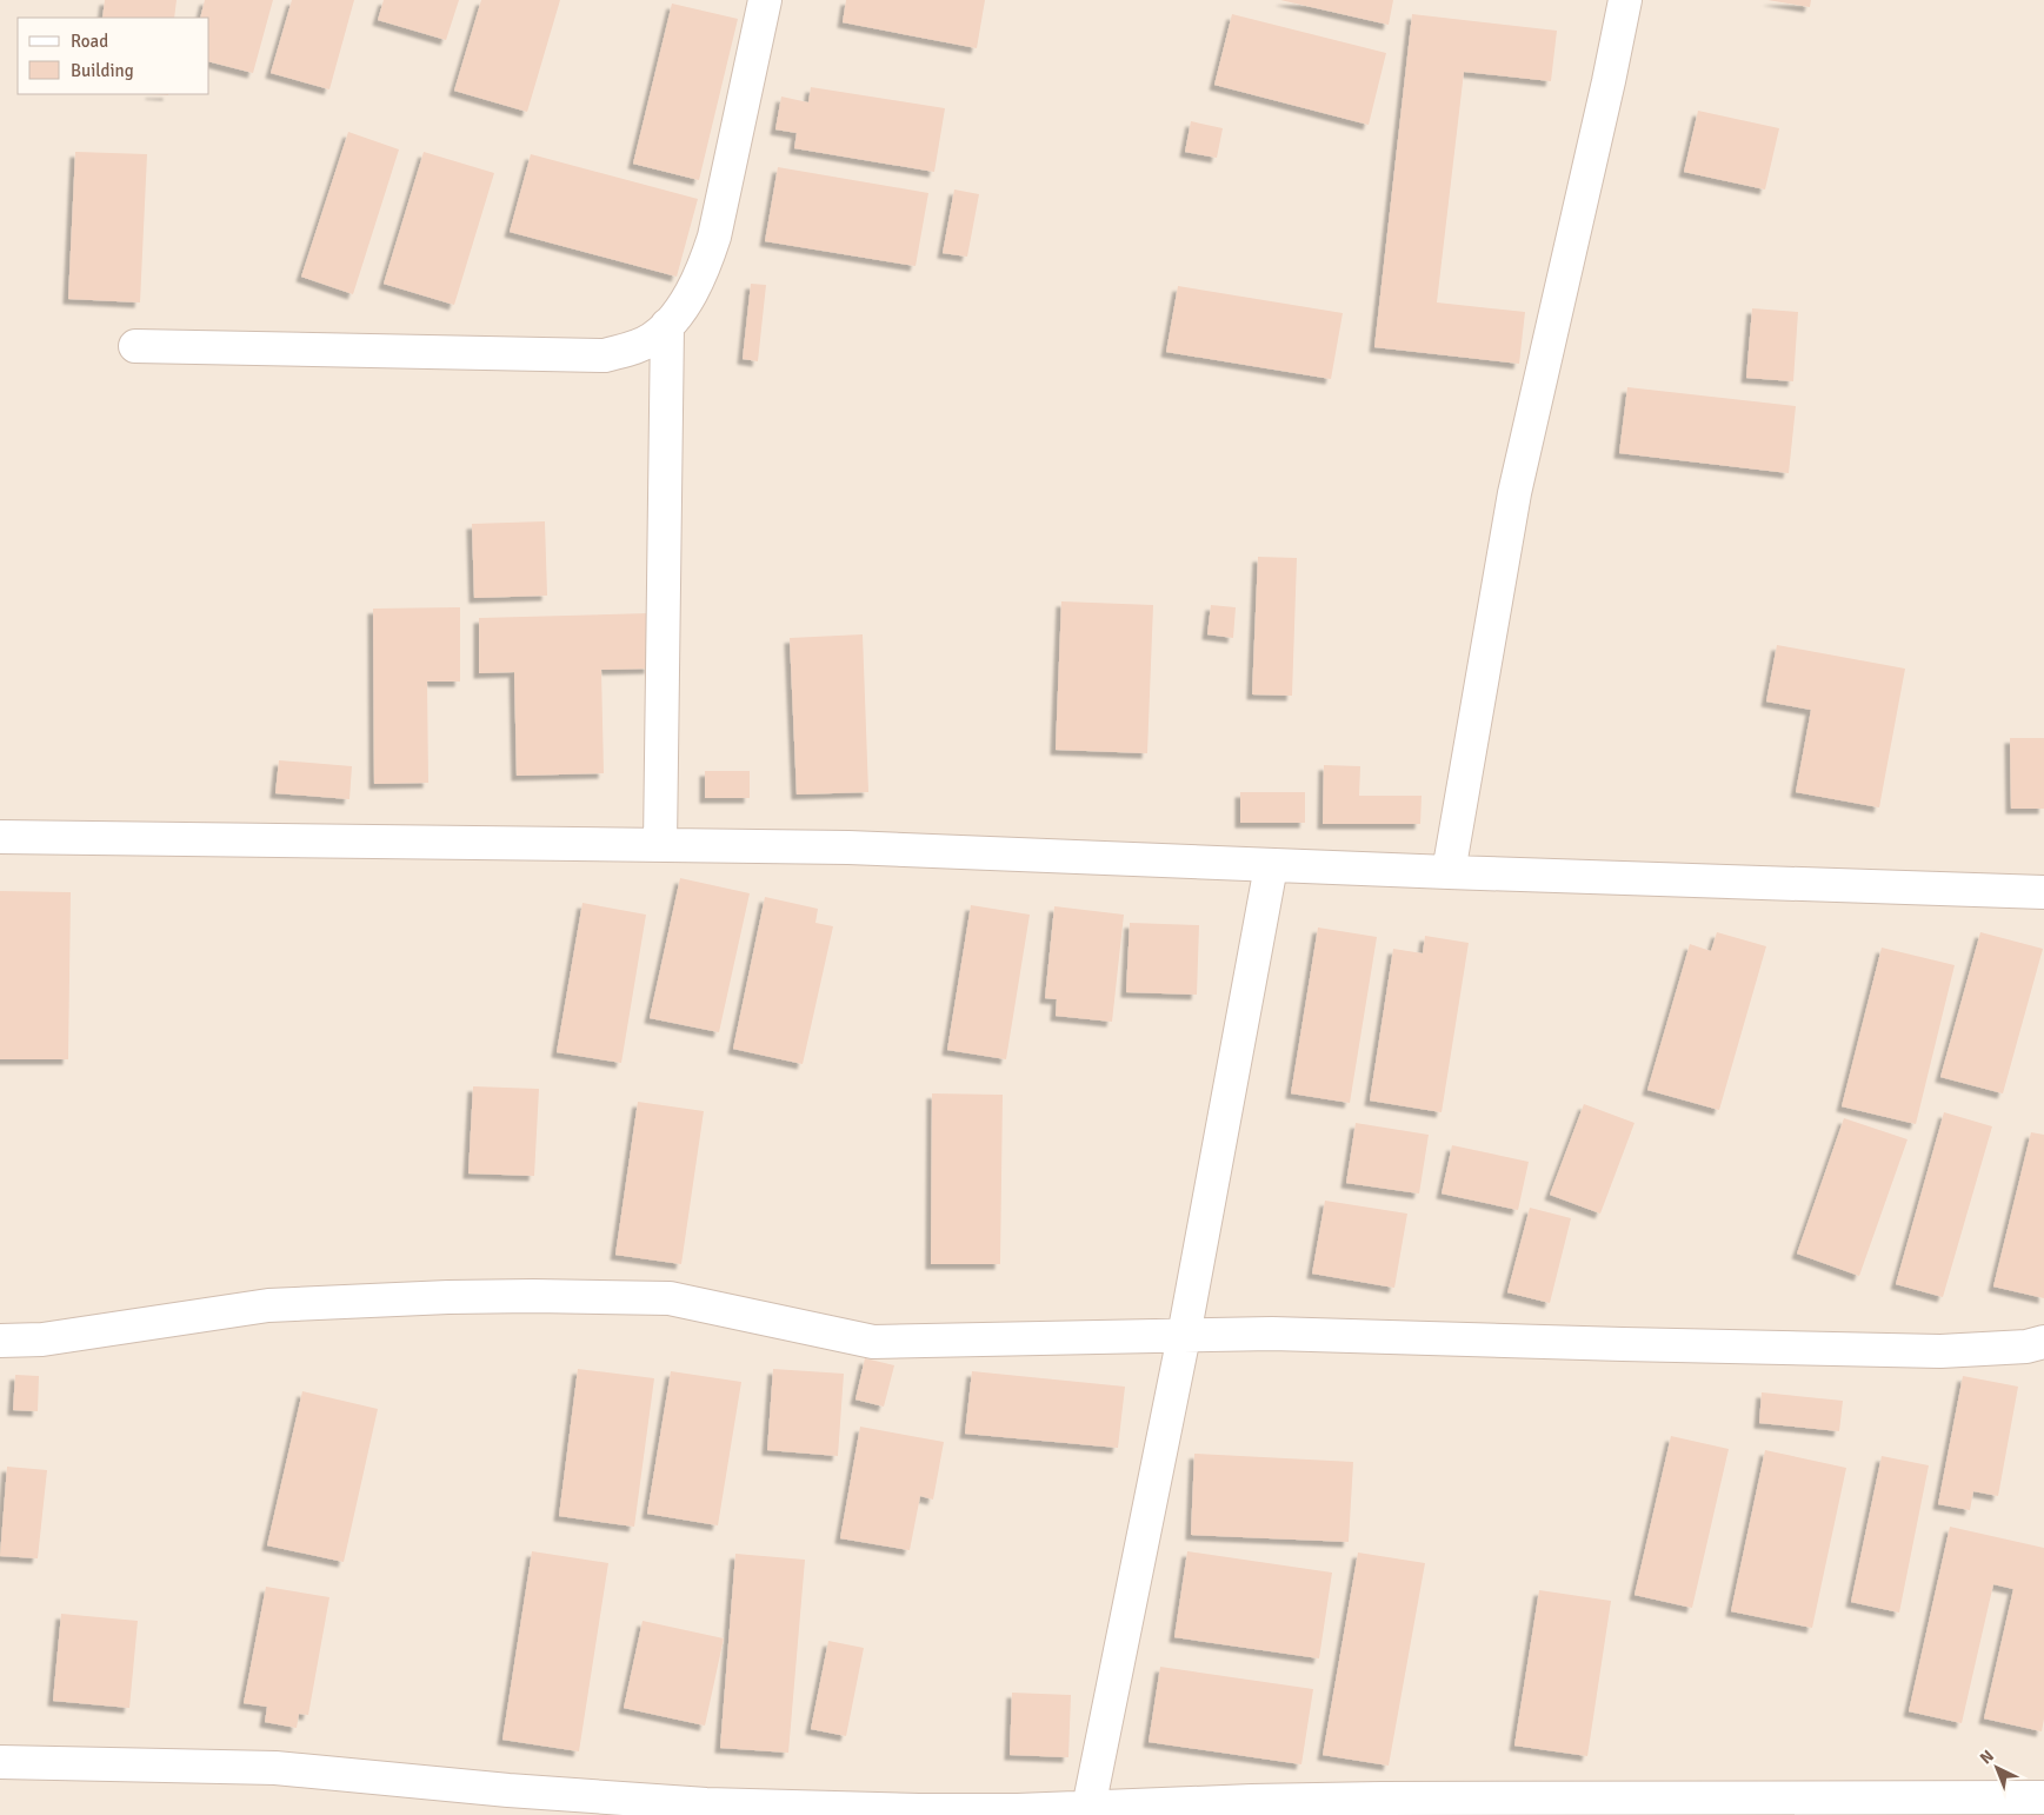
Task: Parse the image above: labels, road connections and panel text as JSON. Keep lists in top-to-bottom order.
{
  "legend": ["Road", "Building"],
  "north": "top left"
}
